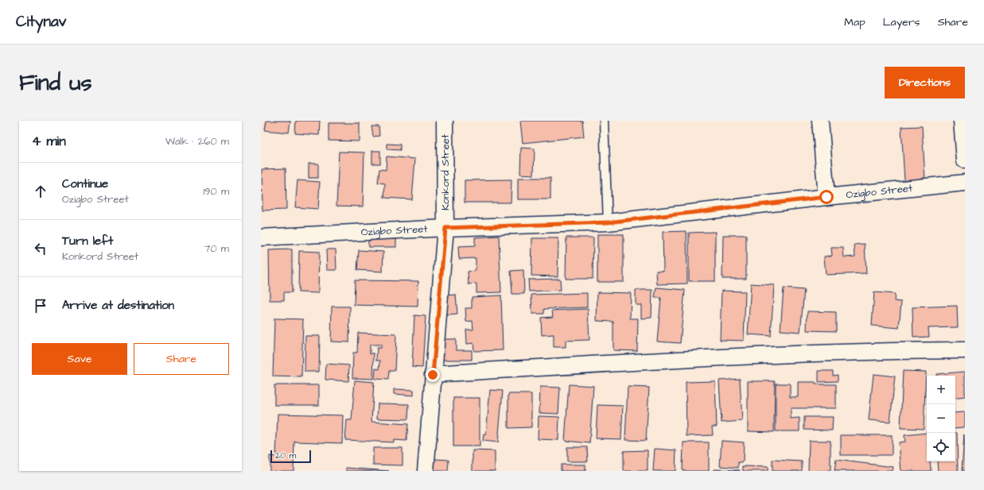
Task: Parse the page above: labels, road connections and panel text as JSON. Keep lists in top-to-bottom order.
{
  "streets": {
    "street": ["Konkord Street", "Ozigbo Street"]
  },
  "crossings": [
    ["Konkord Street", "Ozigbo Street"]
  ],
  "scale_bar": "20 m",
  "page": {
    "header": "Citynav",
    "nav": ["Map", "Layers", "Share"],
    "buttons": [
      "Directions",
      ["Save", "Share"]
    ],
    "title": "Find us",
    "heading": ["4 min", "Walk · 260 m"],
    "list": [
      ["Continue", "Ozigbo Street", "190 m"],
      ["Turn left", "Konkord Street", "70 m"],
      "Arrive at destination"
    ],
    "map_buttons": ["+", "−"],
    "scale": "20 m"
  }
}
